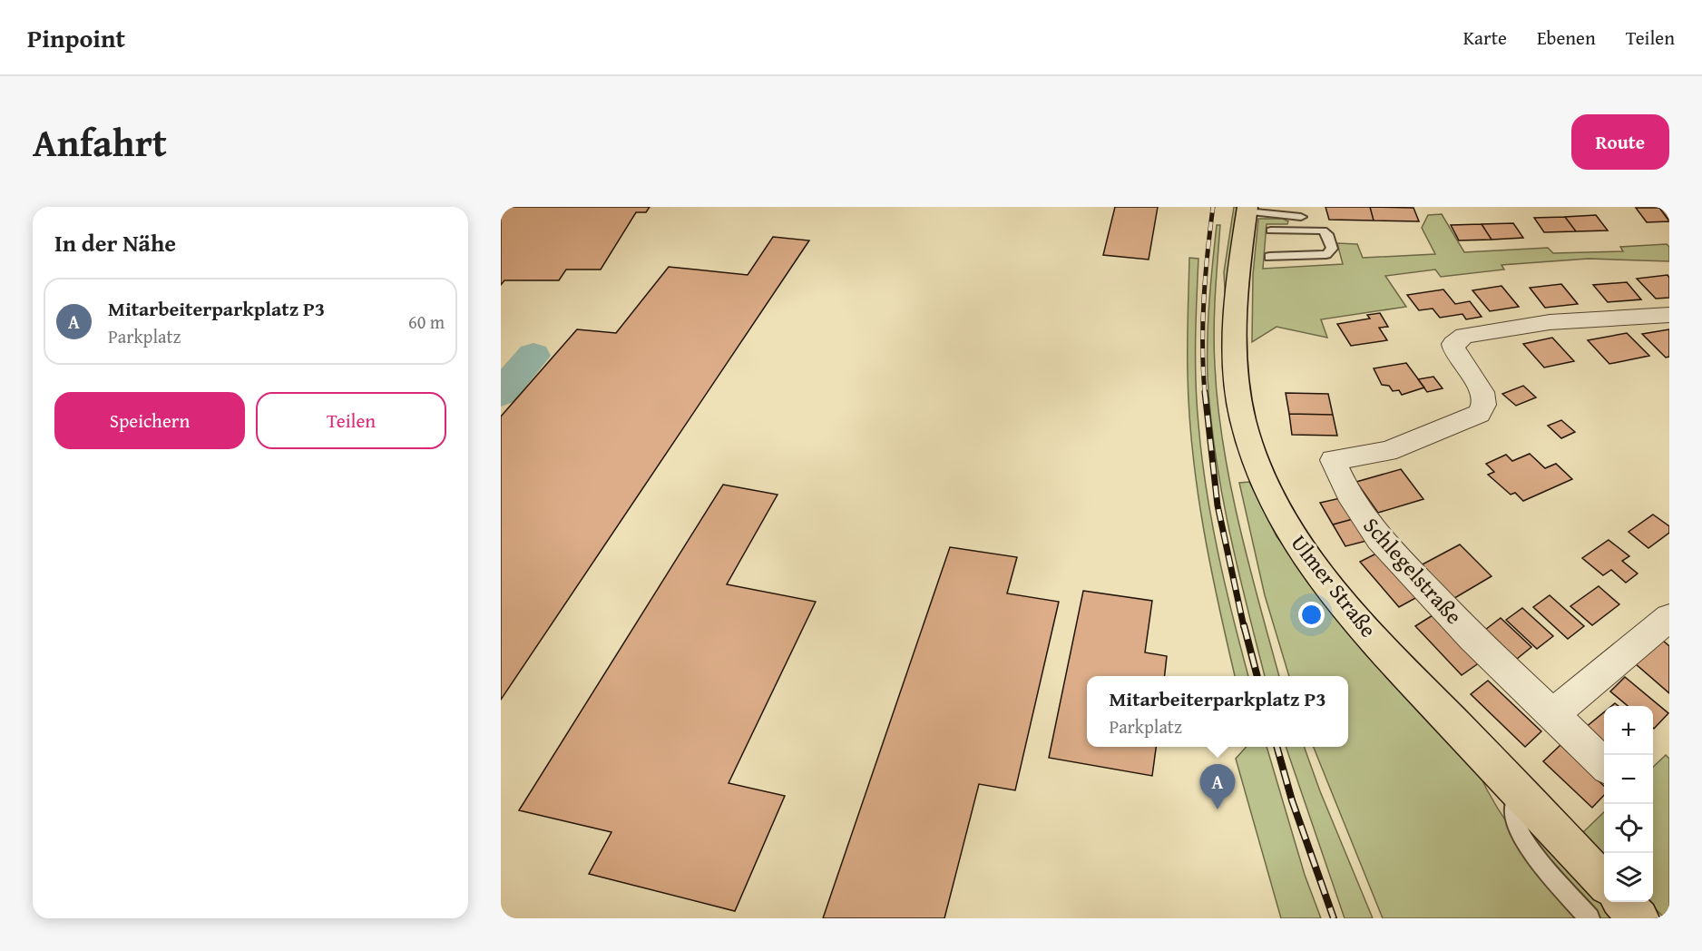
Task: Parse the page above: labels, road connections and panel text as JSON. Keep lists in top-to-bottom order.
{
  "streets": {
    "main road": ["Ulmer Straße"],
    "street": ["Schlegelstraße"]
  },
  "page": {
    "header": "Pinpoint",
    "nav": ["Karte", "Ebenen", "Teilen"],
    "title": "Anfahrt",
    "buttons": [
      "Route",
      ["Speichern", "Teilen"]
    ],
    "heading": "In der Nähe",
    "list": [
      {
        "mark": "A",
        "name": "Mitarbeiterparkplatz P3",
        "note": "Parkplatz",
        "value": "60 m"
      }
    ],
    "popup": ["Mitarbeiterparkplatz P3", "Parkplatz"],
    "map_buttons": ["+", "−"],
    "pins": "A"
  }
}
